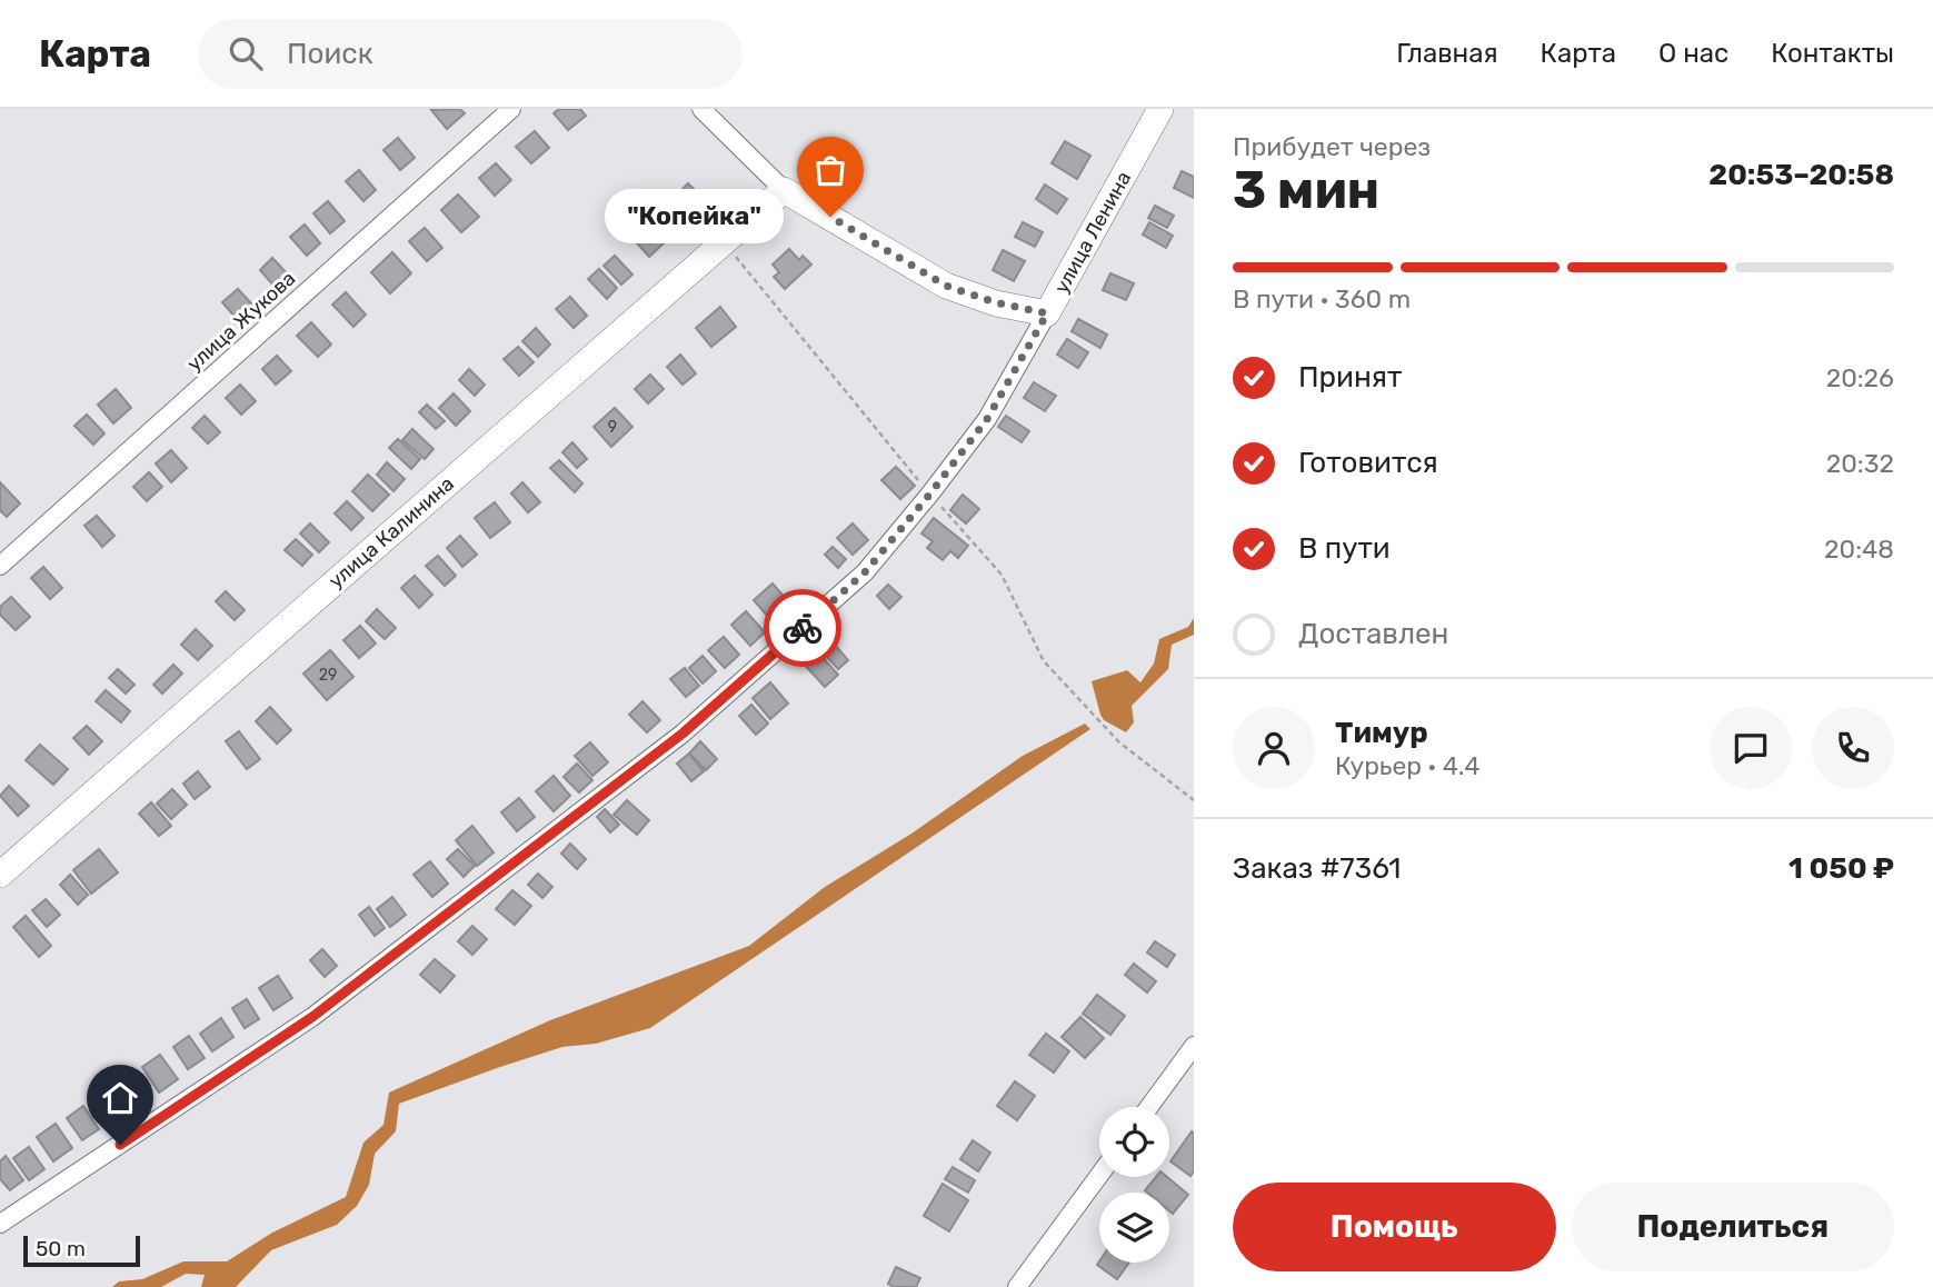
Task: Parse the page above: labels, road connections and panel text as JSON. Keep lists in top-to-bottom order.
{
  "streets": {
    "street": ["улица Ленина", "улица Жукова", "улица Калинина"]
  },
  "places": ["\"Копейка\""],
  "house_numbers": ["9", "29"],
  "scale_bar": "50 m",
  "page": {
    "header": "Карта",
    "search": "Поиск",
    "nav": [
      "Главная",
      "Карта",
      "О нас",
      "Контакты"
    ],
    "heading": ["3 мин", "Прибудет через", "20:53–20:58"],
    "panel": [
      "Тимур",
      "Курьер · 4.4",
      "Заказ #7361",
      "1 050 ₽"
    ],
    "bubble": "\"Копейка\"",
    "bar": "В пути · 360 m",
    "list": [
      ["Принят", "20:26"],
      ["Готовится", "20:32"],
      ["В пути", "20:48"],
      "Доставлен"
    ],
    "buttons": ["Помощь", "Поделиться"],
    "scale": "50 m"
  }
}
